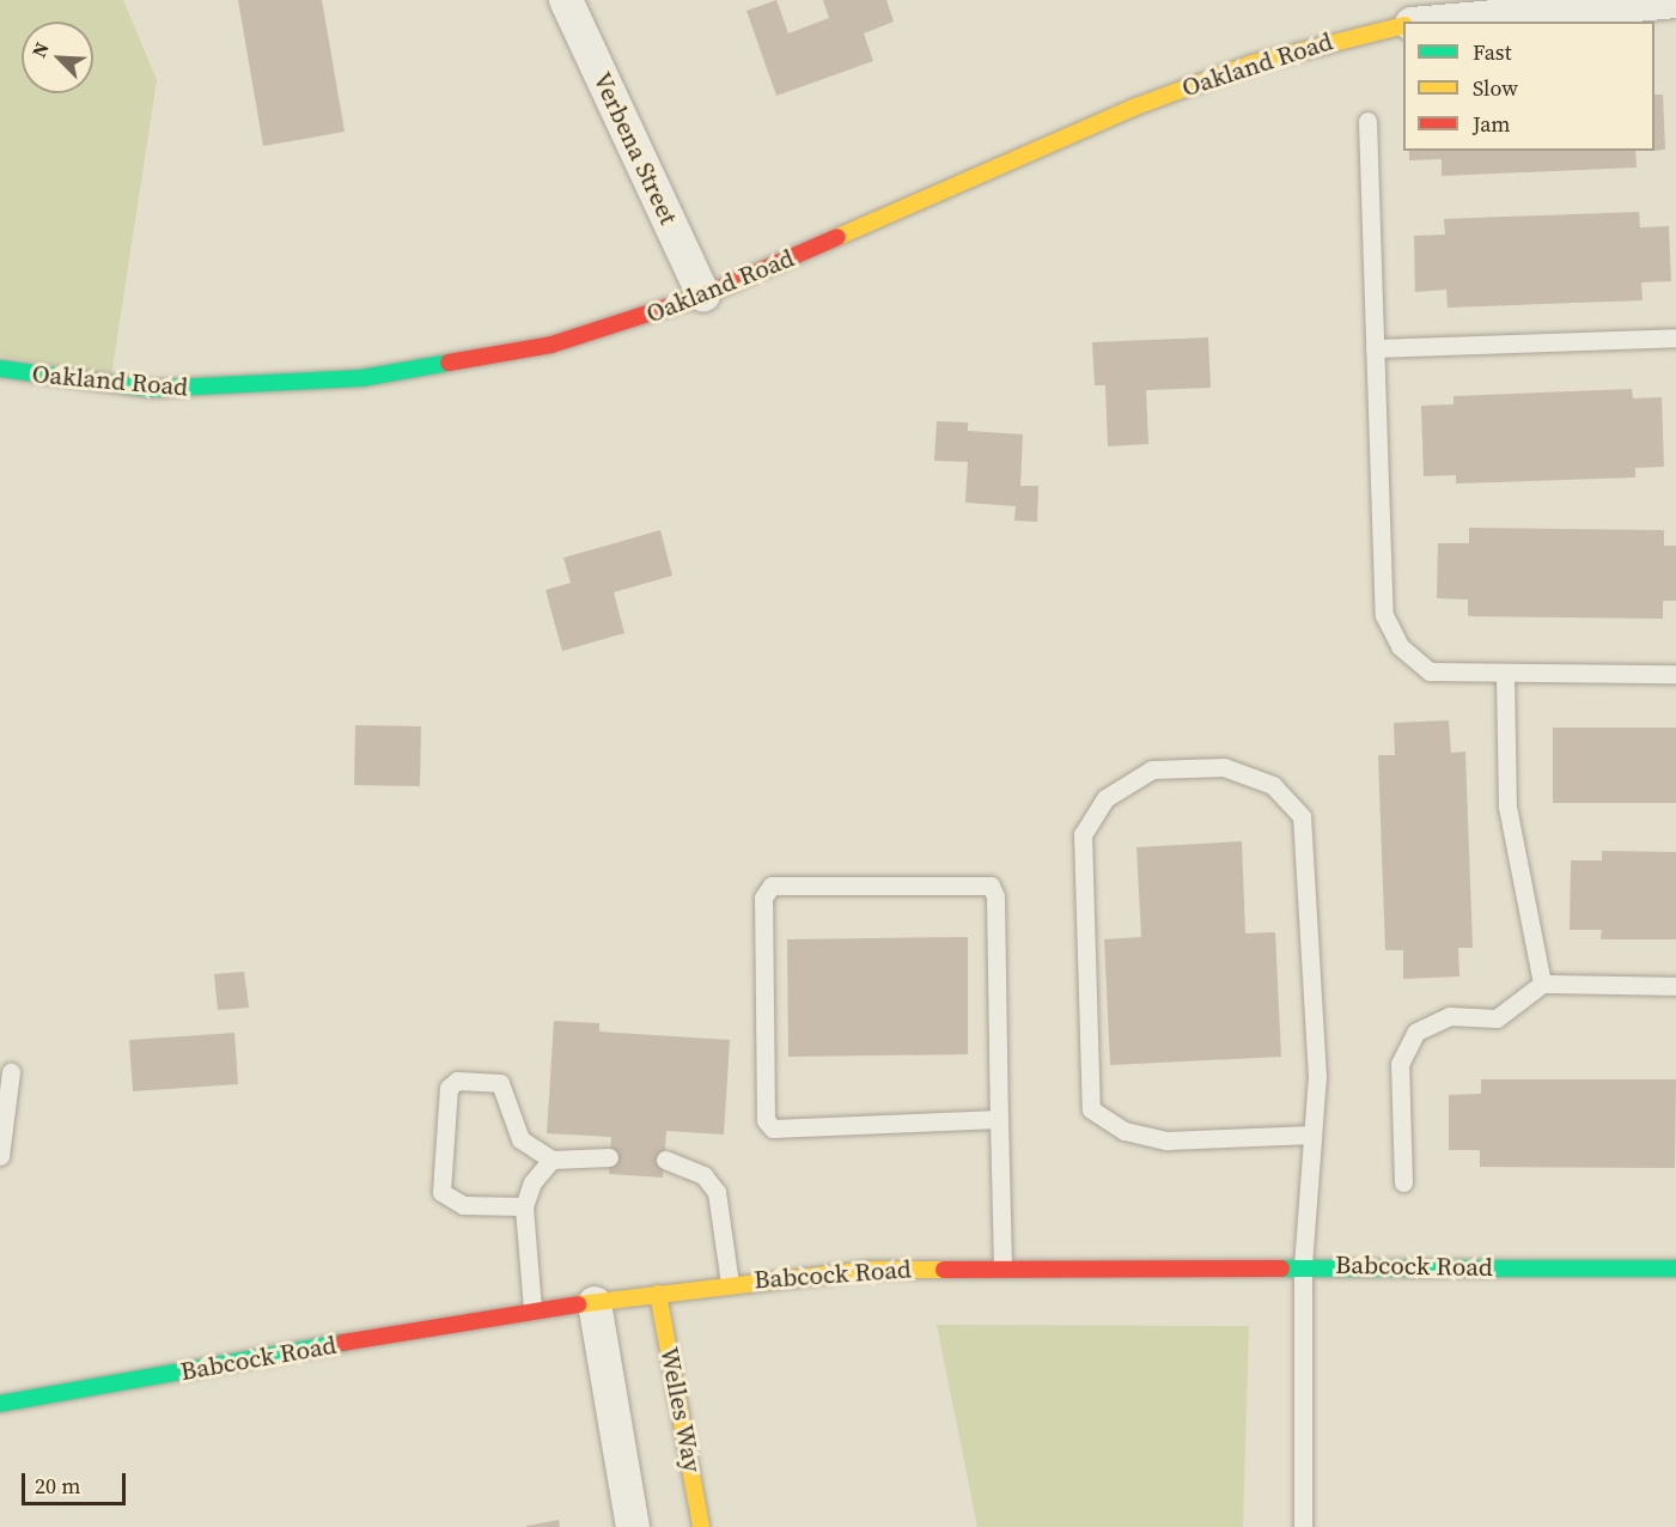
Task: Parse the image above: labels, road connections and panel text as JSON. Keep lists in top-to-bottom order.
{
  "streets": {
    "street": [
      "Oakland Road",
      "Verbena Street",
      "Babcock Road",
      "Welles Way"
    ]
  },
  "crossings": [
    ["Oakland Road", "Verbena Street"],
    ["Babcock Road", "Welles Way"]
  ],
  "legend": ["Fast", "Slow", "Jam"],
  "scale_bar": "20 m",
  "north": "top left"
}
